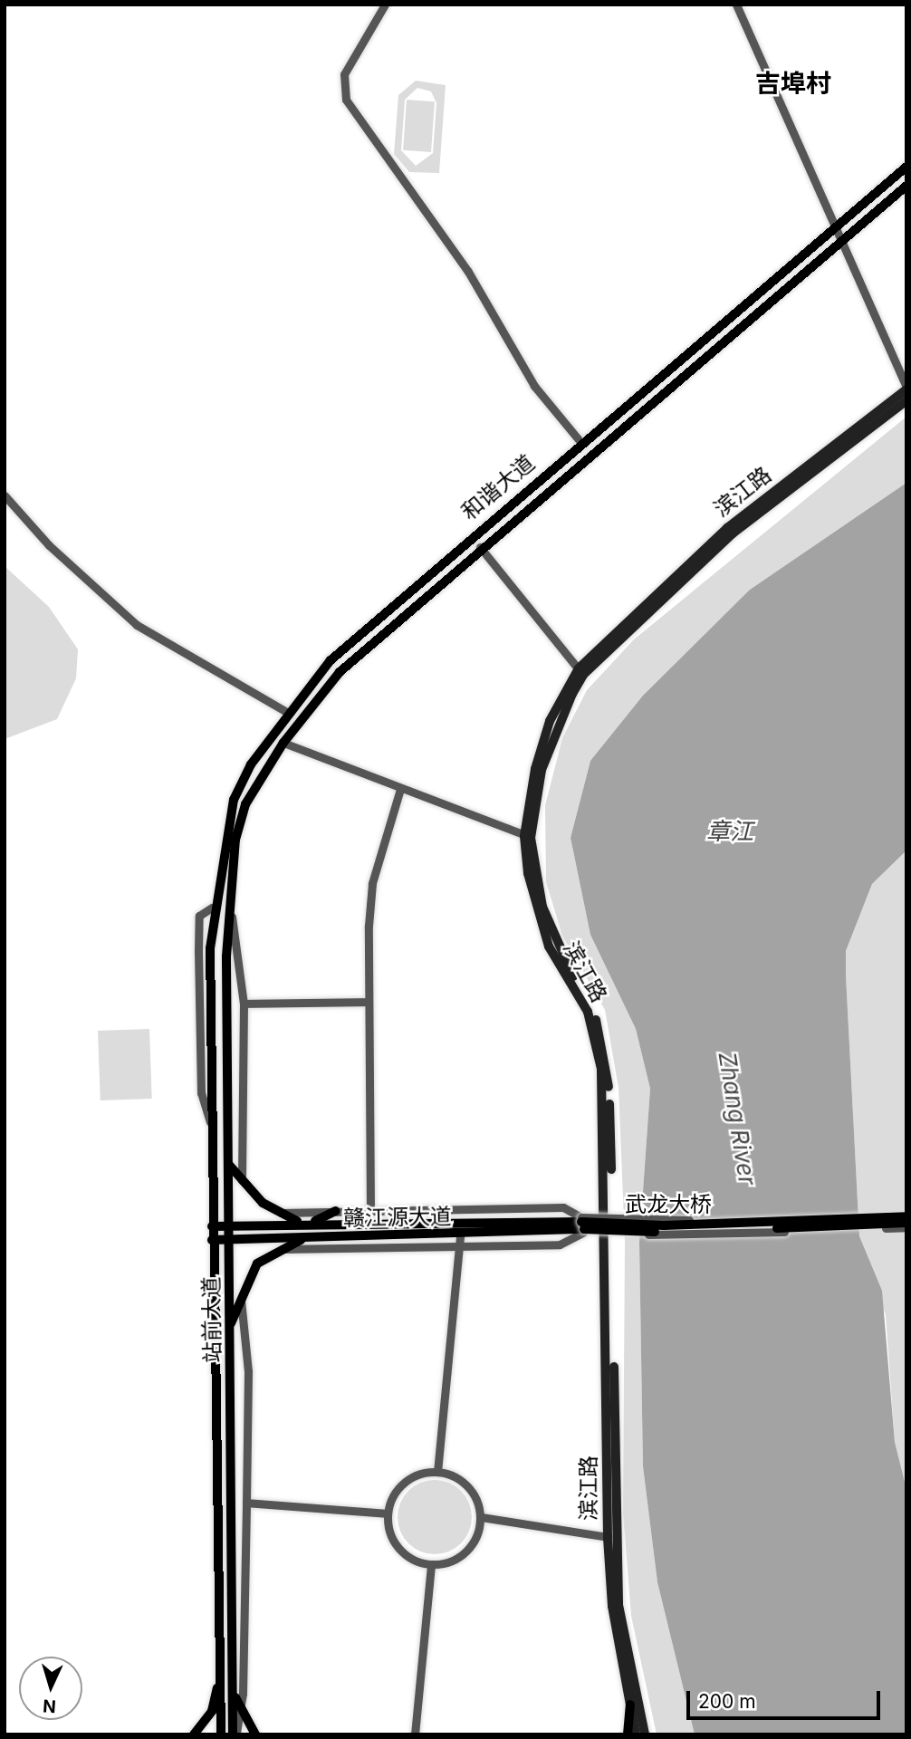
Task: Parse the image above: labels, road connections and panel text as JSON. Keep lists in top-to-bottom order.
{
  "streets": {
    "main road": [
      "和谐大道",
      "滨江路",
      "武龙大桥",
      "赣江源大道",
      "站前大道"
    ]
  },
  "crossings": [
    ["和谐大道", "站前大道"],
    ["武龙大桥", "赣江源大道"],
    ["赣江源大道", "站前大道"]
  ],
  "districts": ["吉埠村"],
  "water": ["章江", "Zhang River"],
  "scale_bar": "200 m",
  "north": "bottom"
}
